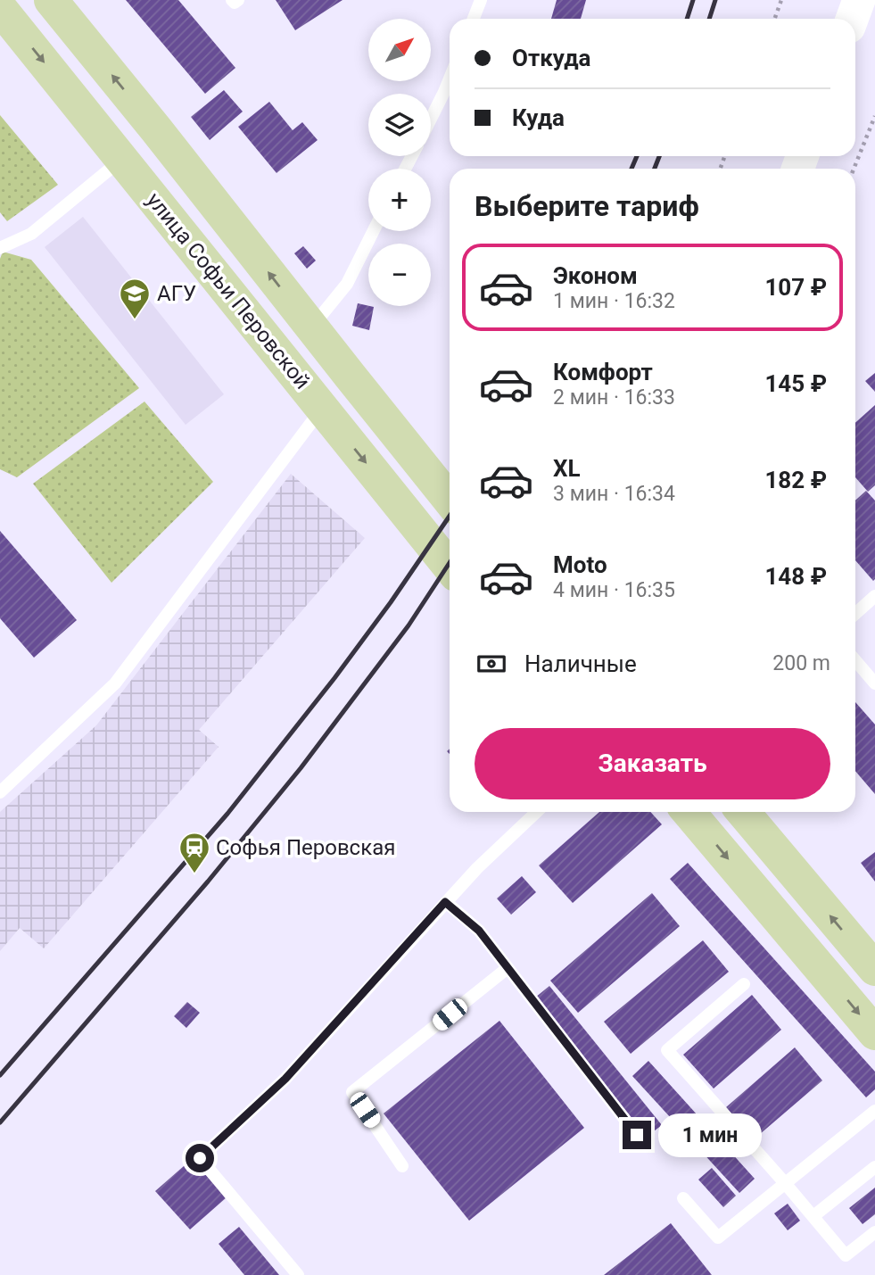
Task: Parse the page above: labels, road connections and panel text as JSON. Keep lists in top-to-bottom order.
{
  "streets": {
    "main road": ["улица Софьи Перовской"]
  },
  "places": {
    "school or university": ["АГУ"],
    "station": ["Софья Перовская"]
  },
  "north": "top right",
  "page": {
    "map_buttons": ["+", "−"],
    "banner": ["Откуда", "Куда"],
    "heading": "Выберите тариф",
    "list": [
      {
        "name": "Эконом",
        "note": "1 мин · 16:32",
        "value": "107 ₽"
      },
      {
        "name": "Комфорт",
        "note": "2 мин · 16:33",
        "value": "145 ₽"
      },
      {
        "name": "XL",
        "note": "3 мин · 16:34",
        "value": "182 ₽"
      },
      {
        "name": "Moto",
        "note": "4 мин · 16:35",
        "value": "148 ₽"
      }
    ],
    "pay": ["Наличные", "200 m"],
    "buttons": "Заказать",
    "bubble": "1 мин"
  }
}
